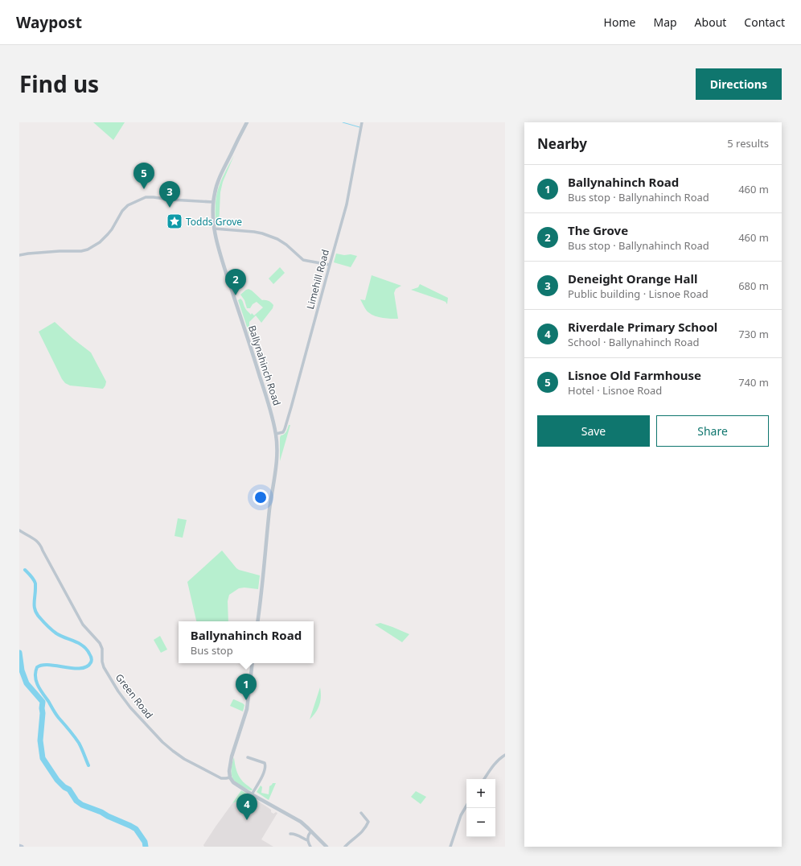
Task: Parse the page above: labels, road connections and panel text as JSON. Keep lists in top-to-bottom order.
{
  "streets": {
    "street": ["Limehill Road", "Ballynahinch Road", "Green Road"]
  },
  "crossings": [
    ["Limehill Road", "Ballynahinch Road"]
  ],
  "places": {
    "place": ["Todds Grove"]
  },
  "page": {
    "header": "Waypost",
    "nav": [
      "Home",
      "Map",
      "About",
      "Contact"
    ],
    "title": "Find us",
    "buttons": [
      "Directions",
      ["Save", "Share"]
    ],
    "heading": ["Nearby", "5 results"],
    "pins": [
      "5",
      "3",
      "2",
      "1",
      "4"
    ],
    "list": [
      {
        "mark": "1",
        "name": "Ballynahinch Road",
        "note": "Bus stop · Ballynahinch Road",
        "value": "460 m"
      },
      {
        "mark": "2",
        "name": "The Grove",
        "note": "Bus stop · Ballynahinch Road",
        "value": "460 m"
      },
      {
        "mark": "3",
        "name": "Deneight Orange Hall",
        "note": "Public building · Lisnoe Road",
        "value": "680 m"
      },
      {
        "mark": "4",
        "name": "Riverdale Primary School",
        "note": "School · Ballynahinch Road",
        "value": "730 m"
      },
      {
        "mark": "5",
        "name": "Lisnoe Old Farmhouse",
        "note": "Hotel · Lisnoe Road",
        "value": "740 m"
      }
    ],
    "popup": ["Ballynahinch Road", "Bus stop"],
    "map_buttons": ["+", "−"]
  }
}
